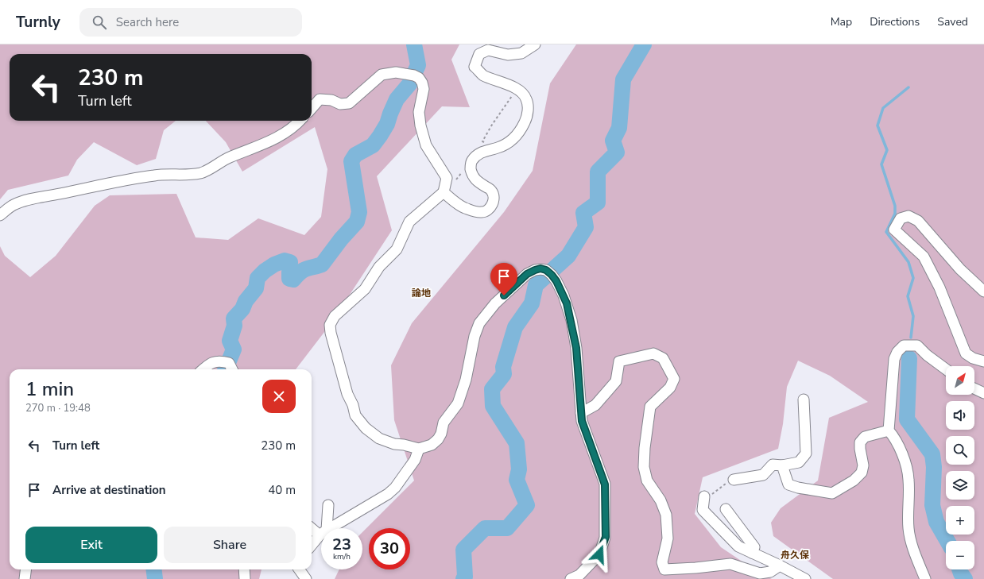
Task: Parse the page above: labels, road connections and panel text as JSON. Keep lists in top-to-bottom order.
{
  "districts": ["論地", "舟久保"],
  "north": "top right",
  "page": {
    "header": "Turnly",
    "search": "Search here",
    "nav": ["Map", "Directions", "Saved"],
    "turn": ["230 m", "Turn left"],
    "map_buttons": ["+", "−"],
    "heading": ["1 min", "270 m · 19:48"],
    "list": [
      {
        "name": "Turn left",
        "value": "230 m"
      },
      {
        "name": "Arrive at destination",
        "value": "40 m"
      }
    ],
    "buttons": ["Exit", "Share"],
    "speed": "23 km/h",
    "limit": "30"
  }
}
